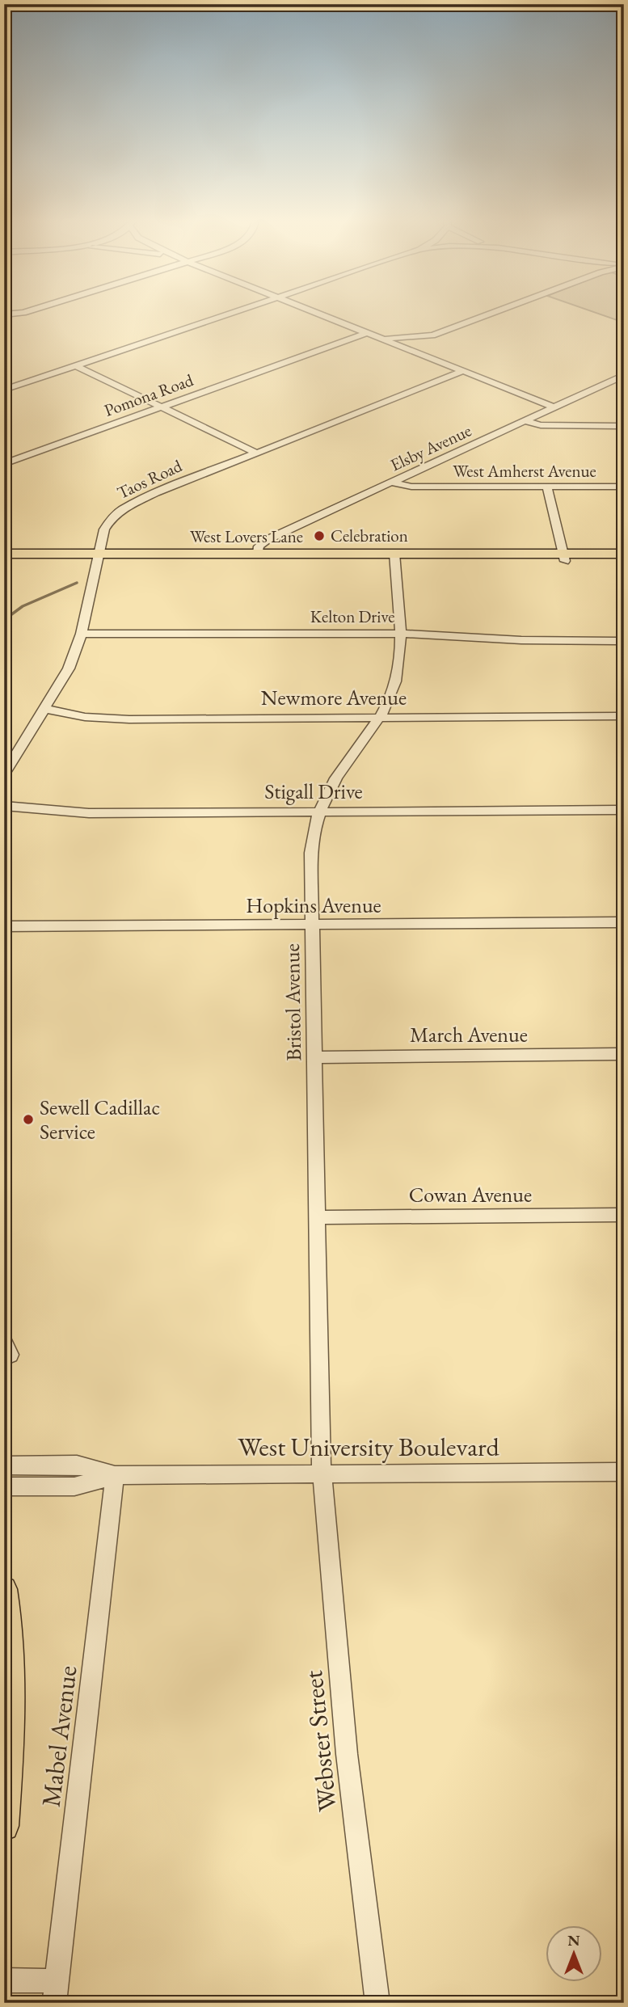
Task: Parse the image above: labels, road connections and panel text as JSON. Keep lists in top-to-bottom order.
{
  "streets": {
    "main road": ["West Lovers Lane"],
    "street": [
      "Pomona Road",
      "Elsby Avenue",
      "West Amherst Avenue",
      "Taos Road",
      "Kelton Drive",
      "Newmore Avenue",
      "Stigall Drive",
      "Hopkins Avenue",
      "Bristol Avenue",
      "March Avenue",
      "Cowan Avenue",
      "West University Boulevard",
      "Mabel Avenue",
      "Webster Street"
    ]
  },
  "crossings": [
    ["Elsby Avenue", "West Amherst Avenue"],
    ["Elsby Avenue", "West Lovers Lane"],
    ["Taos Road", "West Lovers Lane"],
    ["Taos Road", "Kelton Drive"],
    ["Taos Road", "Newmore Avenue"],
    ["West Lovers Lane", "Bristol Avenue"],
    ["Kelton Drive", "Bristol Avenue"],
    ["Newmore Avenue", "Bristol Avenue"],
    ["Stigall Drive", "Bristol Avenue"],
    ["Hopkins Avenue", "Bristol Avenue"],
    ["Bristol Avenue", "March Avenue"],
    ["Bristol Avenue", "Cowan Avenue"],
    ["Bristol Avenue", "West University Boulevard"],
    ["Bristol Avenue", "Webster Street"],
    ["West University Boulevard", "Mabel Avenue"],
    ["West University Boulevard", "Webster Street"]
  ],
  "places": ["Celebration", "Sewell Cadillac Service"],
  "north": "top"
}
